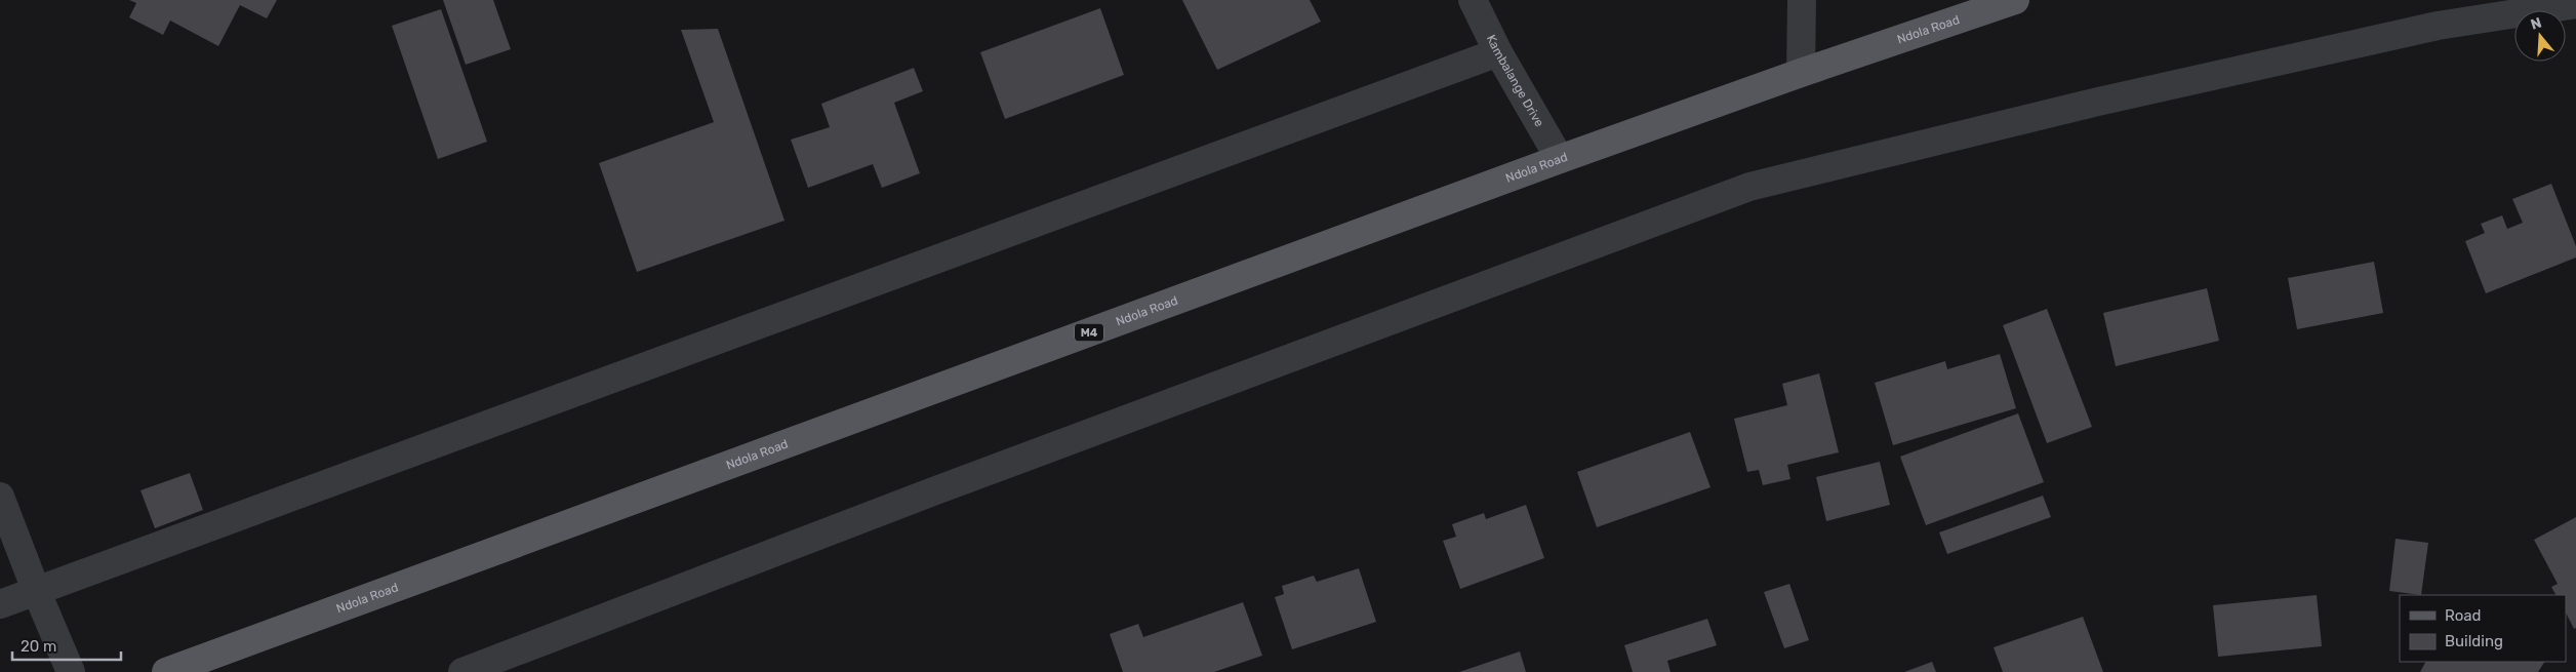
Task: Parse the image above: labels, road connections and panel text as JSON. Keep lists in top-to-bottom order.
{
  "streets": {
    "main road": ["Ndola Road", "M4"],
    "street": ["Kambalange Drive"]
  },
  "crossings": [
    ["Ndola Road", "Kambalange Drive"]
  ],
  "legend": ["Road", "Building"],
  "scale_bar": "20 m",
  "north": "top"
}
